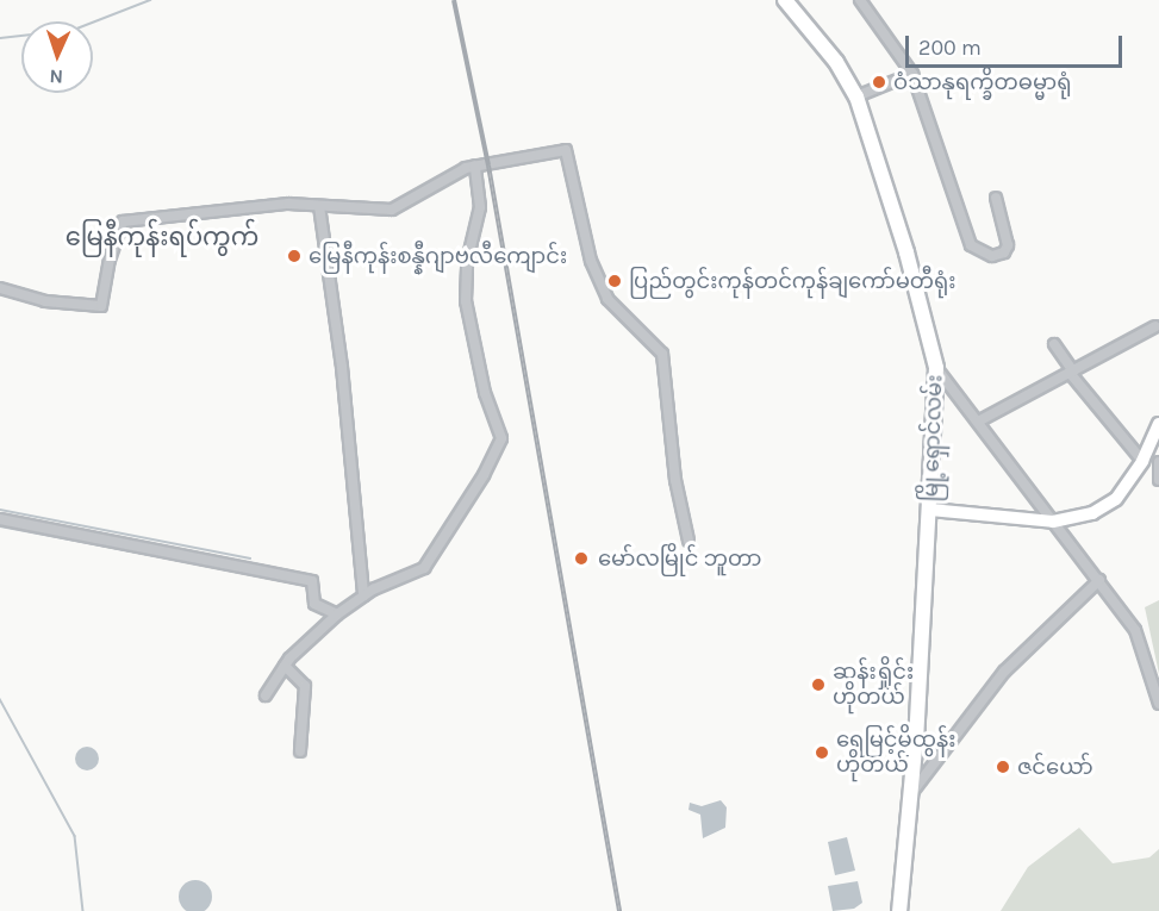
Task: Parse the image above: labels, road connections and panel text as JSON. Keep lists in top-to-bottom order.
{
  "streets": {
    "highway": ["မြို့ရှောင်လမ်း"]
  },
  "districts": ["မြေနီကုန်းရပ်ကွက်"],
  "places": [
    "ဝံသာနုရက္ခိတဓမ္မာရုံ",
    "မြေနီကုန်းစန္နီဂျာဗလီကျောင်း",
    "ပြည်တွင်းကုန်တင်ကုန်ချကော်မတီရုံး",
    "မော်လမြိုင် ဘူတာ",
    "ဆန်းရှိုင်း ဟိုတယ်",
    "ရွှေမြင့်မိုထွန်း ဟိုတယ်",
    "ဇင်ယော်"
  ],
  "scale_bar": "200 m",
  "north": "bottom"
}
